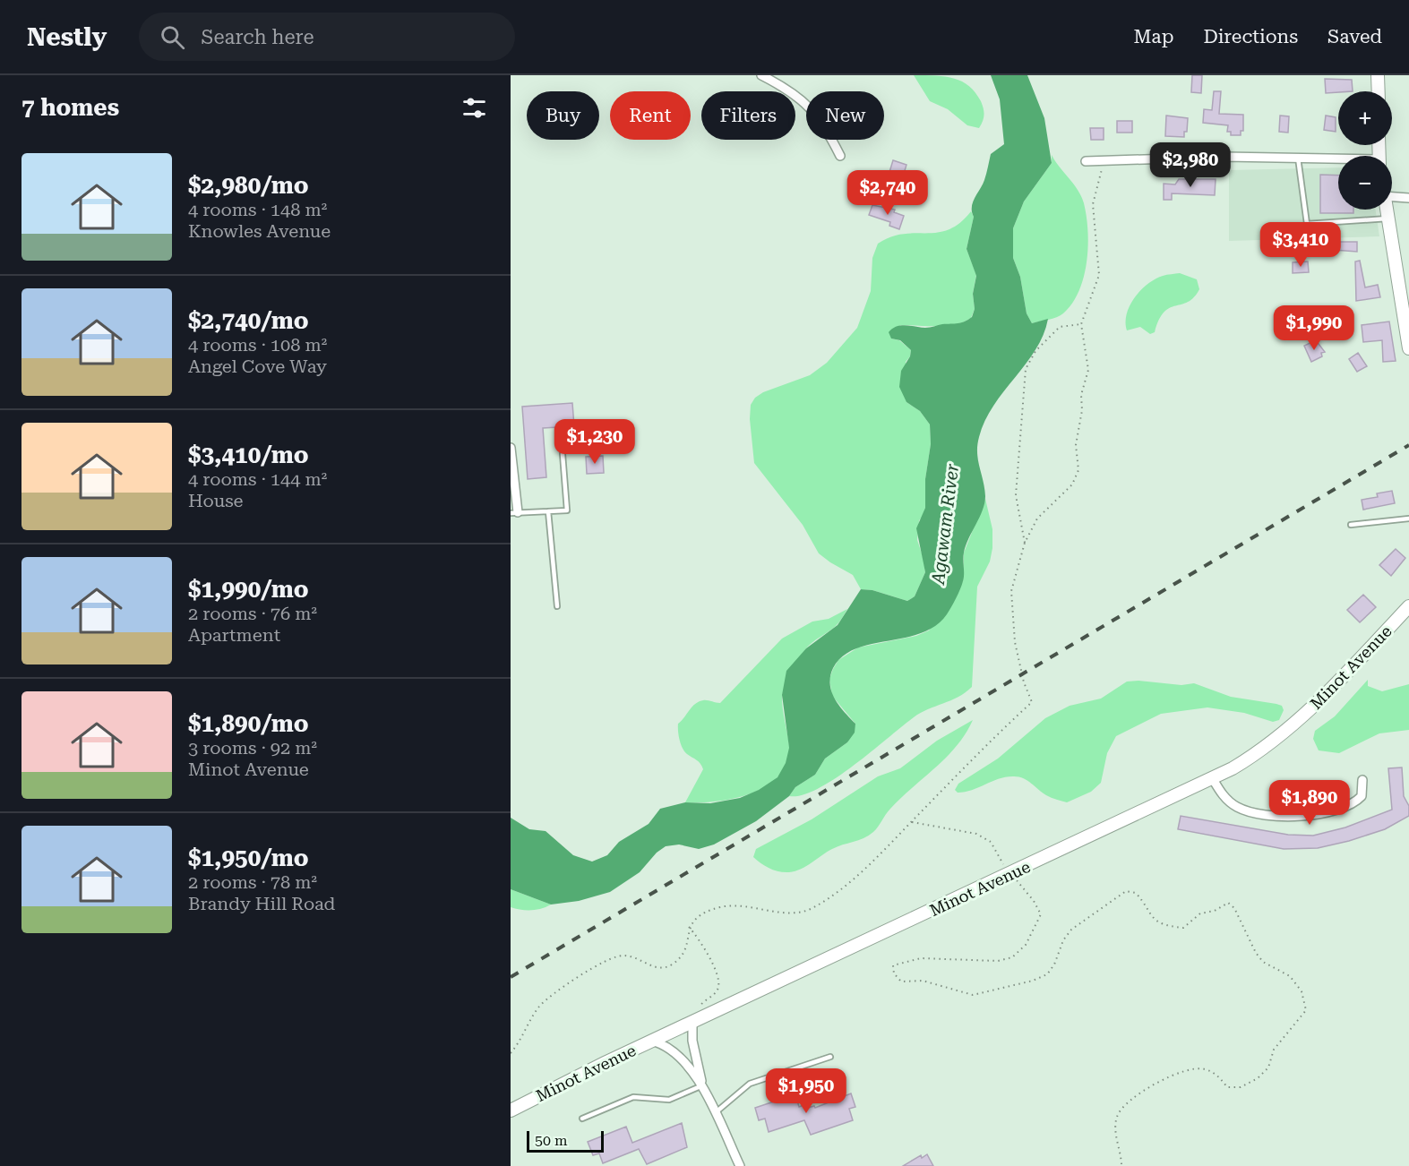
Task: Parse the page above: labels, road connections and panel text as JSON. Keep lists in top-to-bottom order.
{
  "streets": {
    "main road": ["Minot Avenue"]
  },
  "water": ["Agawam River"],
  "scale_bar": "50 m",
  "page": {
    "header": "Nestly",
    "search": "Search here",
    "nav": ["Map", "Directions", "Saved"],
    "heading": "7 homes",
    "map_buttons": ["+", "−"],
    "chip": [
      "Buy",
      "Rent",
      "Filters",
      "New"
    ],
    "list": [
      {
        "name": "$2,980/mo",
        "note": "4 rooms · 148 m² · Knowles Avenue"
      },
      {
        "name": "$2,740/mo",
        "note": "4 rooms · 108 m² · Angel Cove Way"
      },
      {
        "name": "$3,410/mo",
        "note": "4 rooms · 144 m² · House"
      },
      {
        "name": "$1,990/mo",
        "note": "2 rooms · 76 m² · Apartment"
      },
      {
        "name": "$1,890/mo",
        "note": "3 rooms · 92 m² · Minot Avenue"
      },
      {
        "name": "$1,950/mo",
        "note": "2 rooms · 78 m² · Brandy Hill Road"
      }
    ],
    "price": [
      "$2,980",
      "$2,740",
      "$3,410",
      "$1,990",
      "$1,230",
      "$1,890",
      "$1,950"
    ],
    "scale": "50 m"
  }
}
